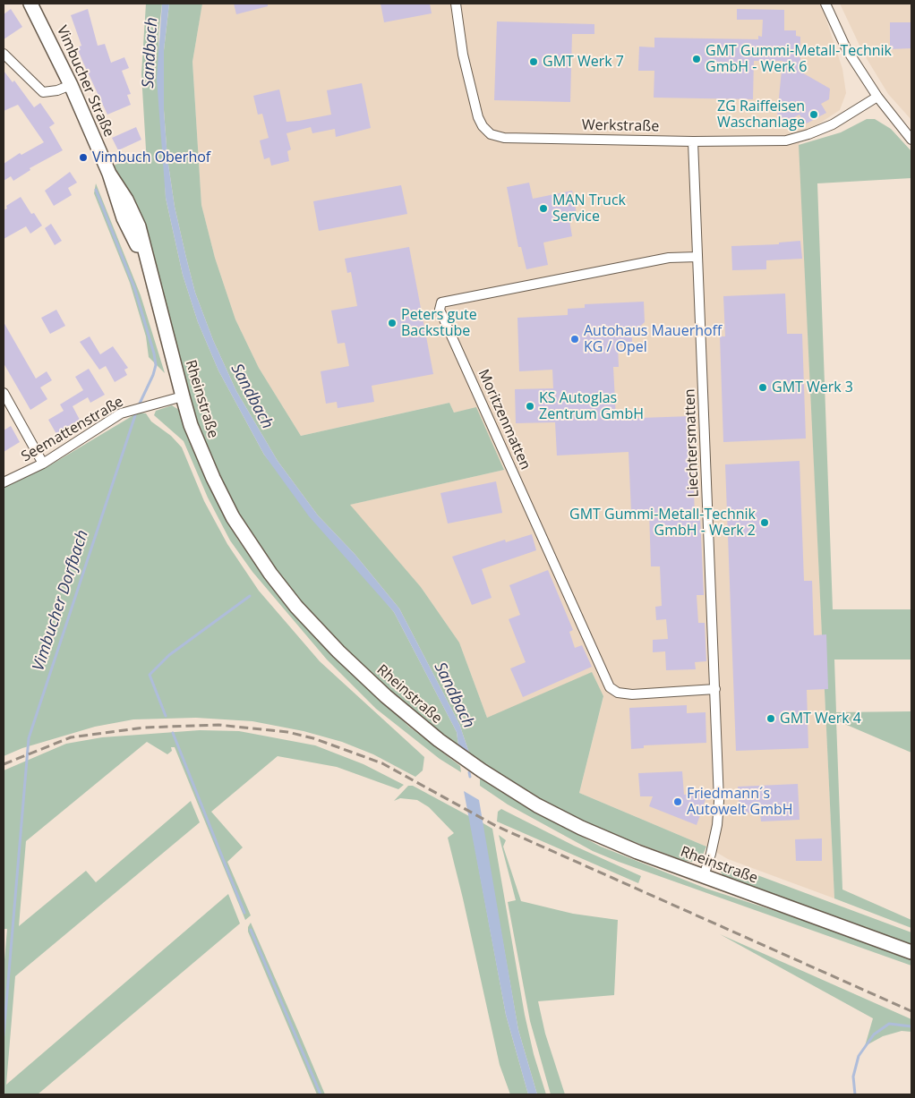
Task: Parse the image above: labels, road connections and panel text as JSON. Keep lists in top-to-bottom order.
{
  "streets": {
    "street": [
      "Vimbucher Straße",
      "Werkstraße",
      "Rheinstraße",
      "Moritzenmatten",
      "Seemattenstraße",
      "Liechtersmatten"
    ]
  },
  "crossings": [
    ["Vimbucher Straße", "Rheinstraße"],
    ["Werkstraße", "Liechtersmatten"],
    ["Rheinstraße", "Seemattenstraße"],
    ["Rheinstraße", "Liechtersmatten"],
    ["Moritzenmatten", "Liechtersmatten"]
  ],
  "water": ["Sandbach", "Vimbucher Dorfbach"],
  "places": [
    "GMT Gummi-Metall-Technik GmbH - Werk 6",
    "GMT Werk 7",
    "ZG Raiffeisen Waschanlage",
    "Vimbuch Oberhof",
    "MAN Truck Service",
    "Peters gute Backstube",
    "Autohaus Mauerhoff KG / Opel",
    "GMT Werk 3",
    "KS Autoglas Zentrum GmbH",
    "GMT Gummi-Metall-Technik GmbH - Werk 2",
    "GMT Werk 4",
    "Friedmann´s Autowelt GmbH"
  ]
}
